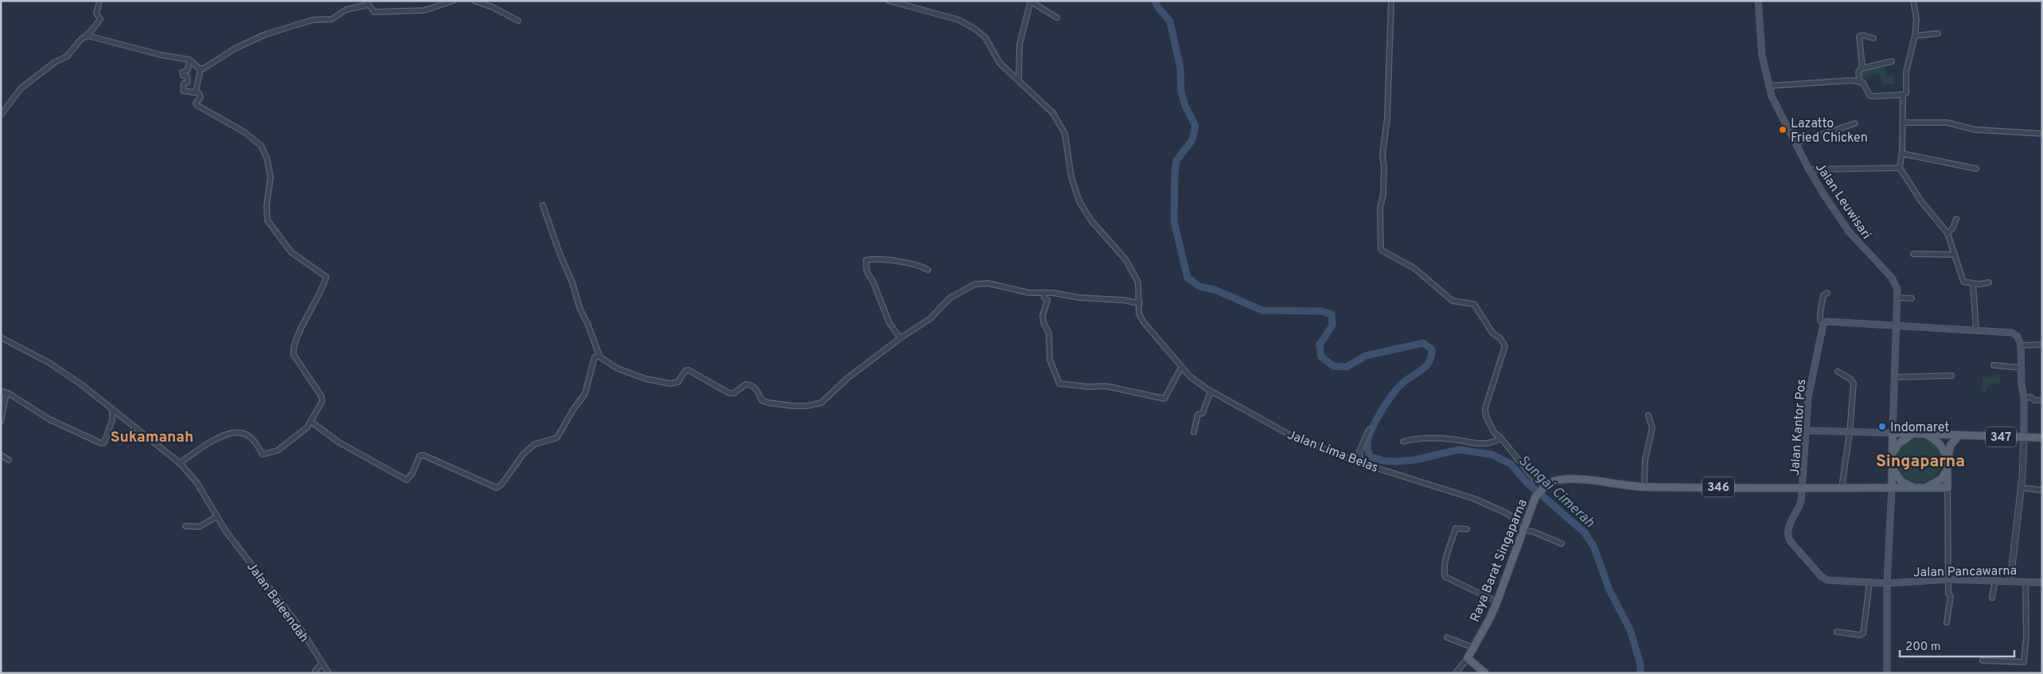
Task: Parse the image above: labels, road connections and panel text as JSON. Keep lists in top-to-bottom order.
{
  "streets": {
    "main road": [
      "Jalan Leuwisari",
      "Jalan Kantor Pos",
      "347",
      "346",
      "Raya Barat Singaparna",
      "Jalan Pancawarna"
    ],
    "street": ["Jalan Lima Belas", "Jalan Baleendah"]
  },
  "crossings": [
    ["Jalan Kantor Pos", "346"],
    ["Jalan Kantor Pos", "Jalan Pancawarna"],
    ["Jalan Lima Belas", "Raya Barat Singaparna"],
    ["346", "Raya Barat Singaparna"]
  ],
  "districts": ["Sukamanah", "Singaparna"],
  "water": ["Sungai Cimerah"],
  "places": ["Lazatto Fried Chicken", "Indomaret"],
  "scale_bar": "200 m"
}
